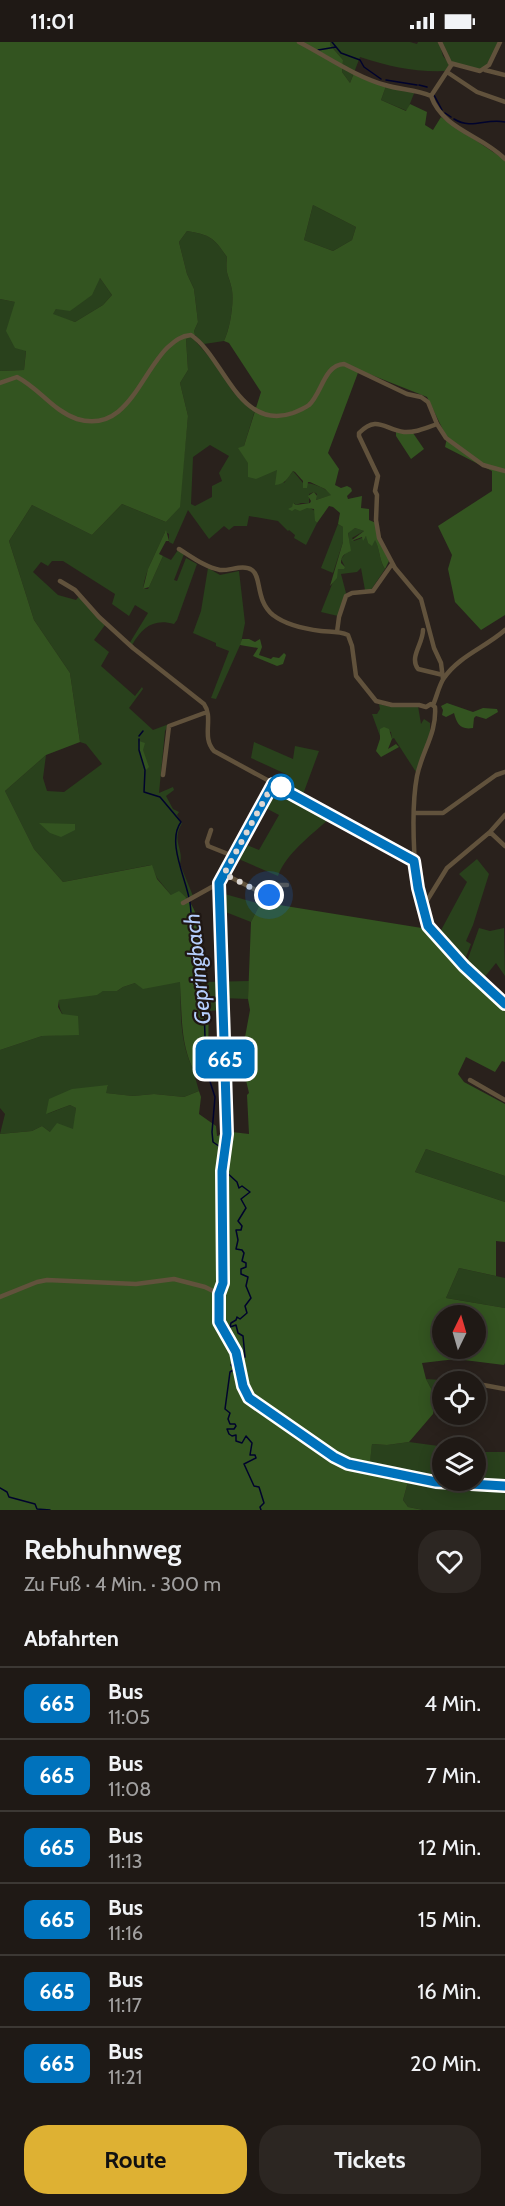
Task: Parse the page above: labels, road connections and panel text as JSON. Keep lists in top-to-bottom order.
{
  "water": ["Gepringbach"],
  "lines": ["bus line 665"],
  "north": "top",
  "page": {
    "status": "11:01",
    "on_map": "665",
    "heading": [
      ["Rebhuhnweg", "Zu Fuß · 4 Min. · 300 m"],
      "Abfahrten"
    ],
    "list": [
      {
        "mark": "665",
        "name": "Bus",
        "note": "11:05",
        "value": "4 Min."
      },
      {
        "mark": "665",
        "name": "Bus",
        "note": "11:08",
        "value": "7 Min."
      },
      {
        "mark": "665",
        "name": "Bus",
        "note": "11:13",
        "value": "12 Min."
      },
      {
        "mark": "665",
        "name": "Bus",
        "note": "11:16",
        "value": "15 Min."
      },
      {
        "mark": "665",
        "name": "Bus",
        "note": "11:17",
        "value": "16 Min."
      },
      {
        "mark": "665",
        "name": "Bus",
        "note": "11:21",
        "value": "20 Min."
      }
    ],
    "buttons": ["Route", "Tickets"]
  }
}
